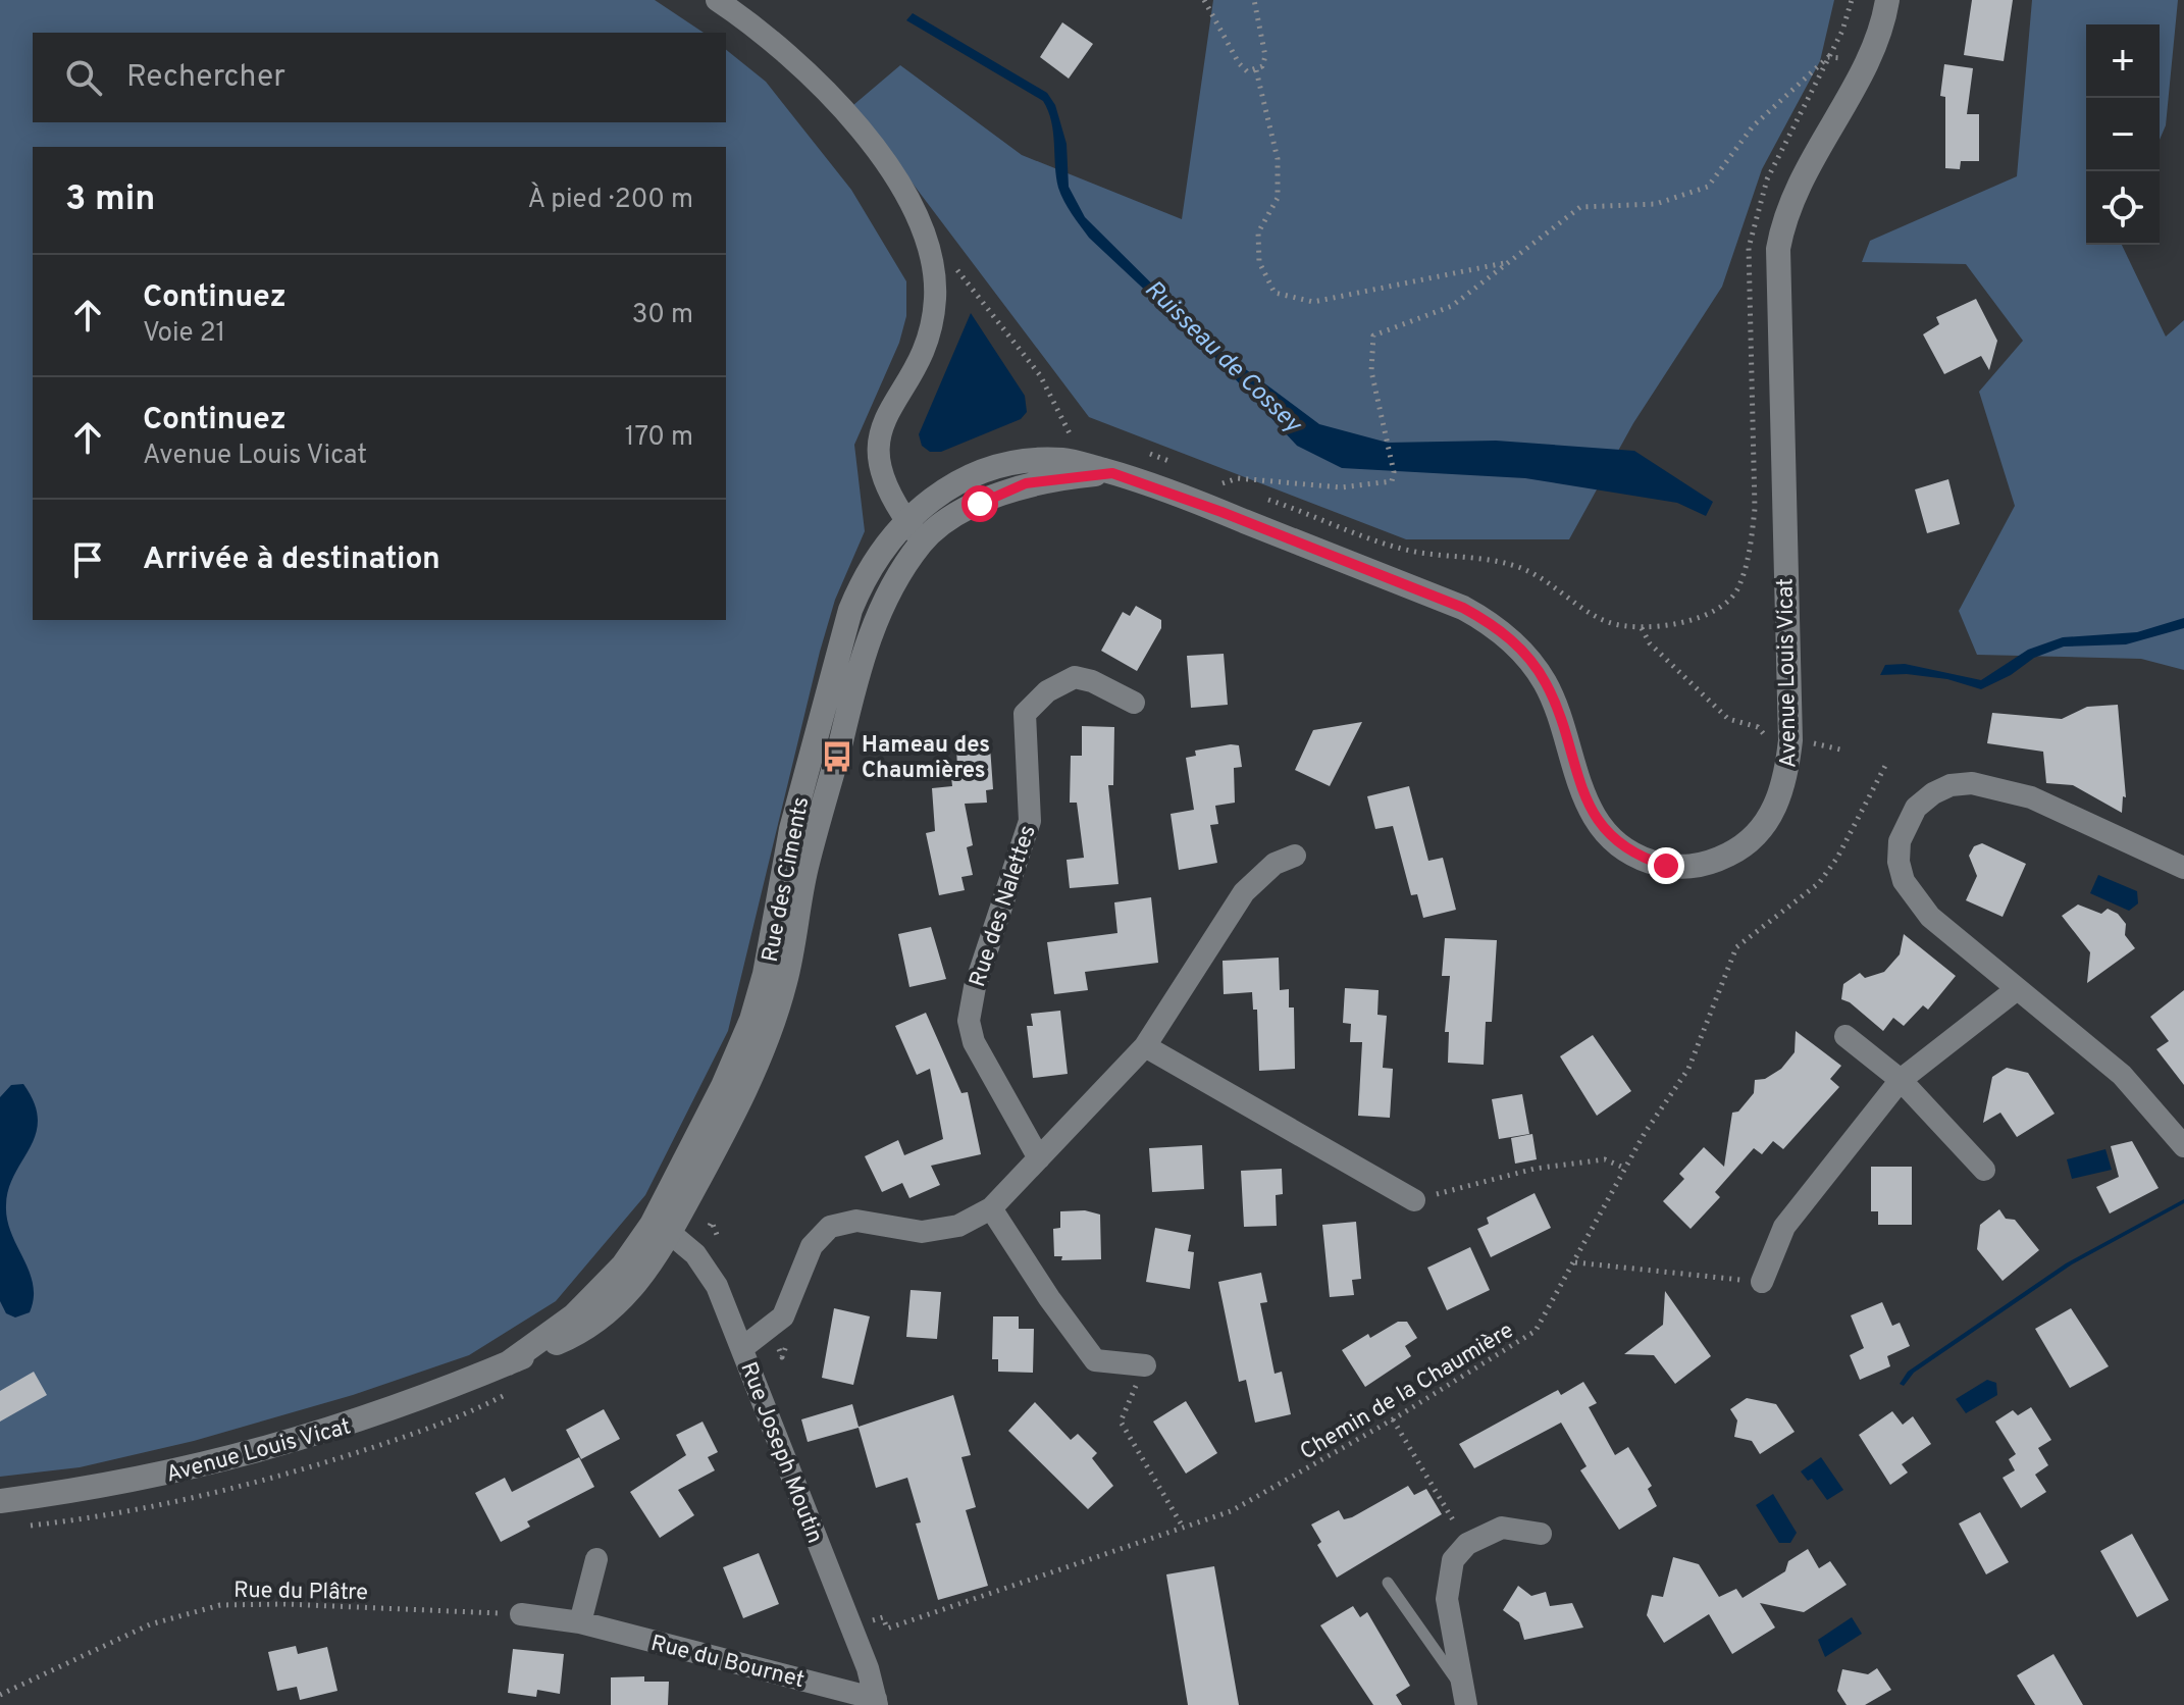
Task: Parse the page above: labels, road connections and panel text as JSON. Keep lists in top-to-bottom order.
{
  "streets": {
    "main road": ["Avenue Louis Vicat", "Rue des Ciments"],
    "street": ["Rue des Nalettes", "Rue Joseph Moutin", "Rue du Bournet"],
    "path": ["Chemin de la Chaumière", "Rue du Plâtre"]
  },
  "crossings": [
    ["Avenue Louis Vicat", "Rue des Ciments"],
    ["Avenue Louis Vicat", "Rue Joseph Moutin"],
    ["Rue des Ciments", "Rue Joseph Moutin"],
    ["Chemin de la Chaumière", "Rue Joseph Moutin"],
    ["Rue Joseph Moutin", "Rue du Bournet"],
    ["Rue du Plâtre", "Rue du Bournet"]
  ],
  "water": ["Ruisseau de Cossey"],
  "places": {
    "bus stop": ["Hameau des Chaumières"]
  },
  "page": {
    "map_buttons": ["+", "−"],
    "search": "Rechercher",
    "heading": ["3 min", "À pied · 200 m"],
    "list": [
      ["Continuez", "Voie 21", "30 m"],
      ["Continuez", "Avenue Louis Vicat", "170 m"],
      "Arrivée à destination"
    ]
  }
}
